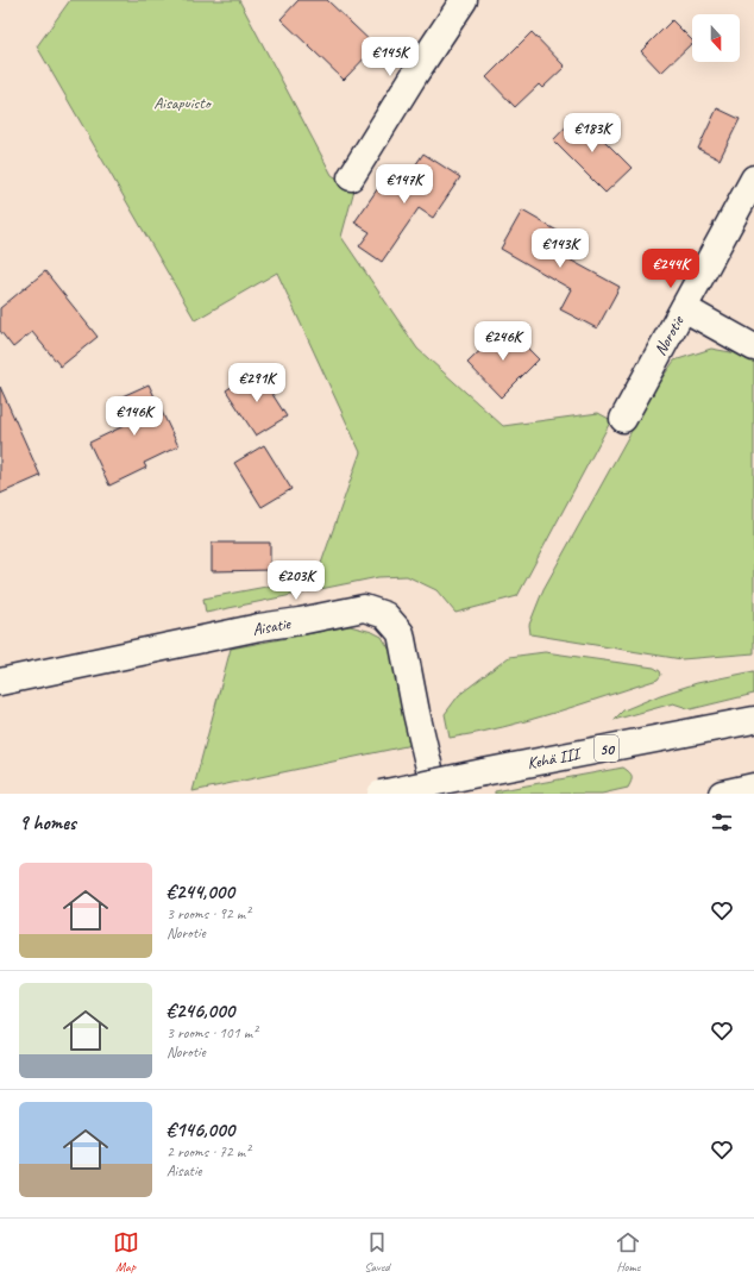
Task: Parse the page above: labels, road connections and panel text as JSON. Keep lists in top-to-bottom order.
{
  "streets": {
    "main road": [
      "Norotie",
      "Aisatie",
      "50",
      "Kehä III"
    ]
  },
  "parks": ["Aisapuisto"],
  "north": "bottom",
  "page": {
    "price": [
      "€145K",
      "€183K",
      "€147K",
      "€143K",
      "€244K",
      "€246K",
      "€291K",
      "€146K",
      "€203K"
    ],
    "heading": "9 homes",
    "list": [
      {
        "name": "€244,000",
        "note": "3 rooms · 92 m² · Norotie"
      },
      {
        "name": "€246,000",
        "note": "3 rooms · 101 m² · Norotie"
      },
      {
        "name": "€146,000",
        "note": "2 rooms · 72 m² · Aisatie"
      }
    ],
    "tabs": ["Map", "Saved", "Home"]
  }
}
